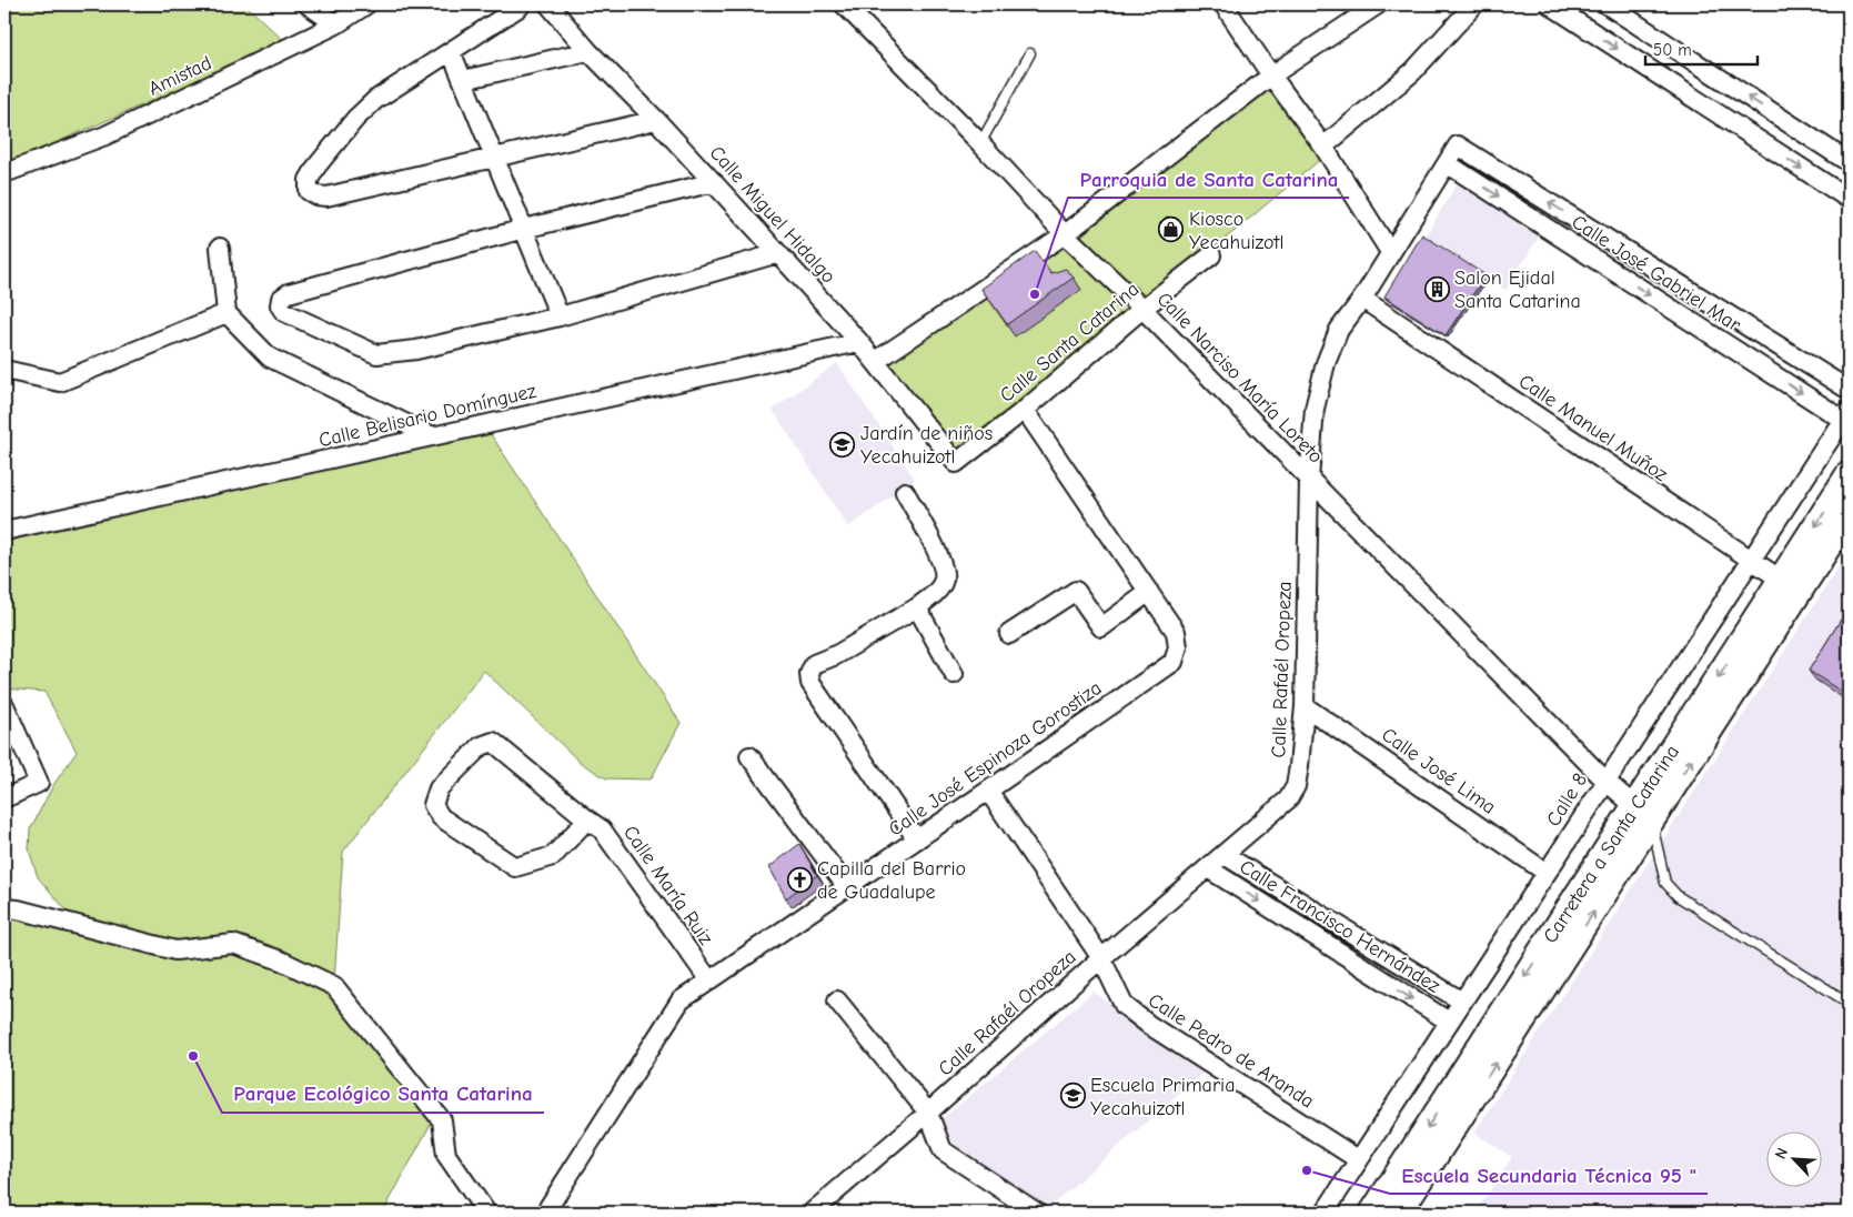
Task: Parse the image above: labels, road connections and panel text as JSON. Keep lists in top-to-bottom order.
{
  "streets": {
    "main road": ["Carretera a Santa Catarina"],
    "street": [
      "Amistad",
      "Calle Miguel Hidalgo",
      "Calle José Gabriel Mar",
      "Calle Santa Catarina",
      "Calle Narciso María Loreto",
      "Calle Belisario Domínguez",
      "Calle Manuel Muñoz",
      "Calle Rafaél Oropeza",
      "Calle José Espinoza Gorostiza",
      "Calle José Lima",
      "Calle 8",
      "Calle María Ruiz",
      "Calle Francisco Hernández",
      "Calle Pedro de Aranda"
    ]
  },
  "crossings": [
    ["Calle Miguel Hidalgo", "Calle Santa Catarina"],
    ["Calle Miguel Hidalgo", "Calle Belisario Domínguez"],
    ["Calle José Gabriel Mar", "Calle Rafaél Oropeza"],
    ["Calle José Gabriel Mar", "Calle 8"],
    ["Calle Santa Catarina", "Calle Narciso María Loreto"],
    ["Calle Santa Catarina", "Calle José Espinoza Gorostiza"],
    ["Calle Narciso María Loreto", "Calle Rafaél Oropeza"],
    ["Calle Narciso María Loreto", "Calle 8"],
    ["Calle Narciso María Loreto", "Carretera a Santa Catarina"],
    ["Calle Manuel Muñoz", "Calle Rafaél Oropeza"],
    ["Calle Manuel Muñoz", "Calle 8"],
    ["Calle Manuel Muñoz", "Carretera a Santa Catarina"],
    ["Calle Rafaél Oropeza", "Calle José Lima"],
    ["Calle Rafaél Oropeza", "Calle Francisco Hernández"],
    ["Calle Rafaél Oropeza", "Calle Pedro de Aranda"],
    ["Calle José Espinoza Gorostiza", "Calle María Ruiz"],
    ["Calle José Espinoza Gorostiza", "Calle Pedro de Aranda"],
    ["Calle José Lima", "Calle 8"],
    ["Calle 8", "Calle Francisco Hernández"],
    ["Calle 8", "Calle Pedro de Aranda"]
  ],
  "places": {
    "shop": ["Kiosco Yecahuizotl"],
    "building": ["Salon Ejidal Santa Catarina"],
    "other": ["Parroquia de Santa Catarina", "Parque Ecológico Santa Catarina", "Escuela Secundaria Técnica 95 \""],
    "school or university": ["Jardín de niños Yecahuizotl", "Escuela Primaria Yecahuizotl"],
    "church": ["Capilla del Barrio de Guadalupe"]
  },
  "scale_bar": "50 m",
  "north": "top left"
}
